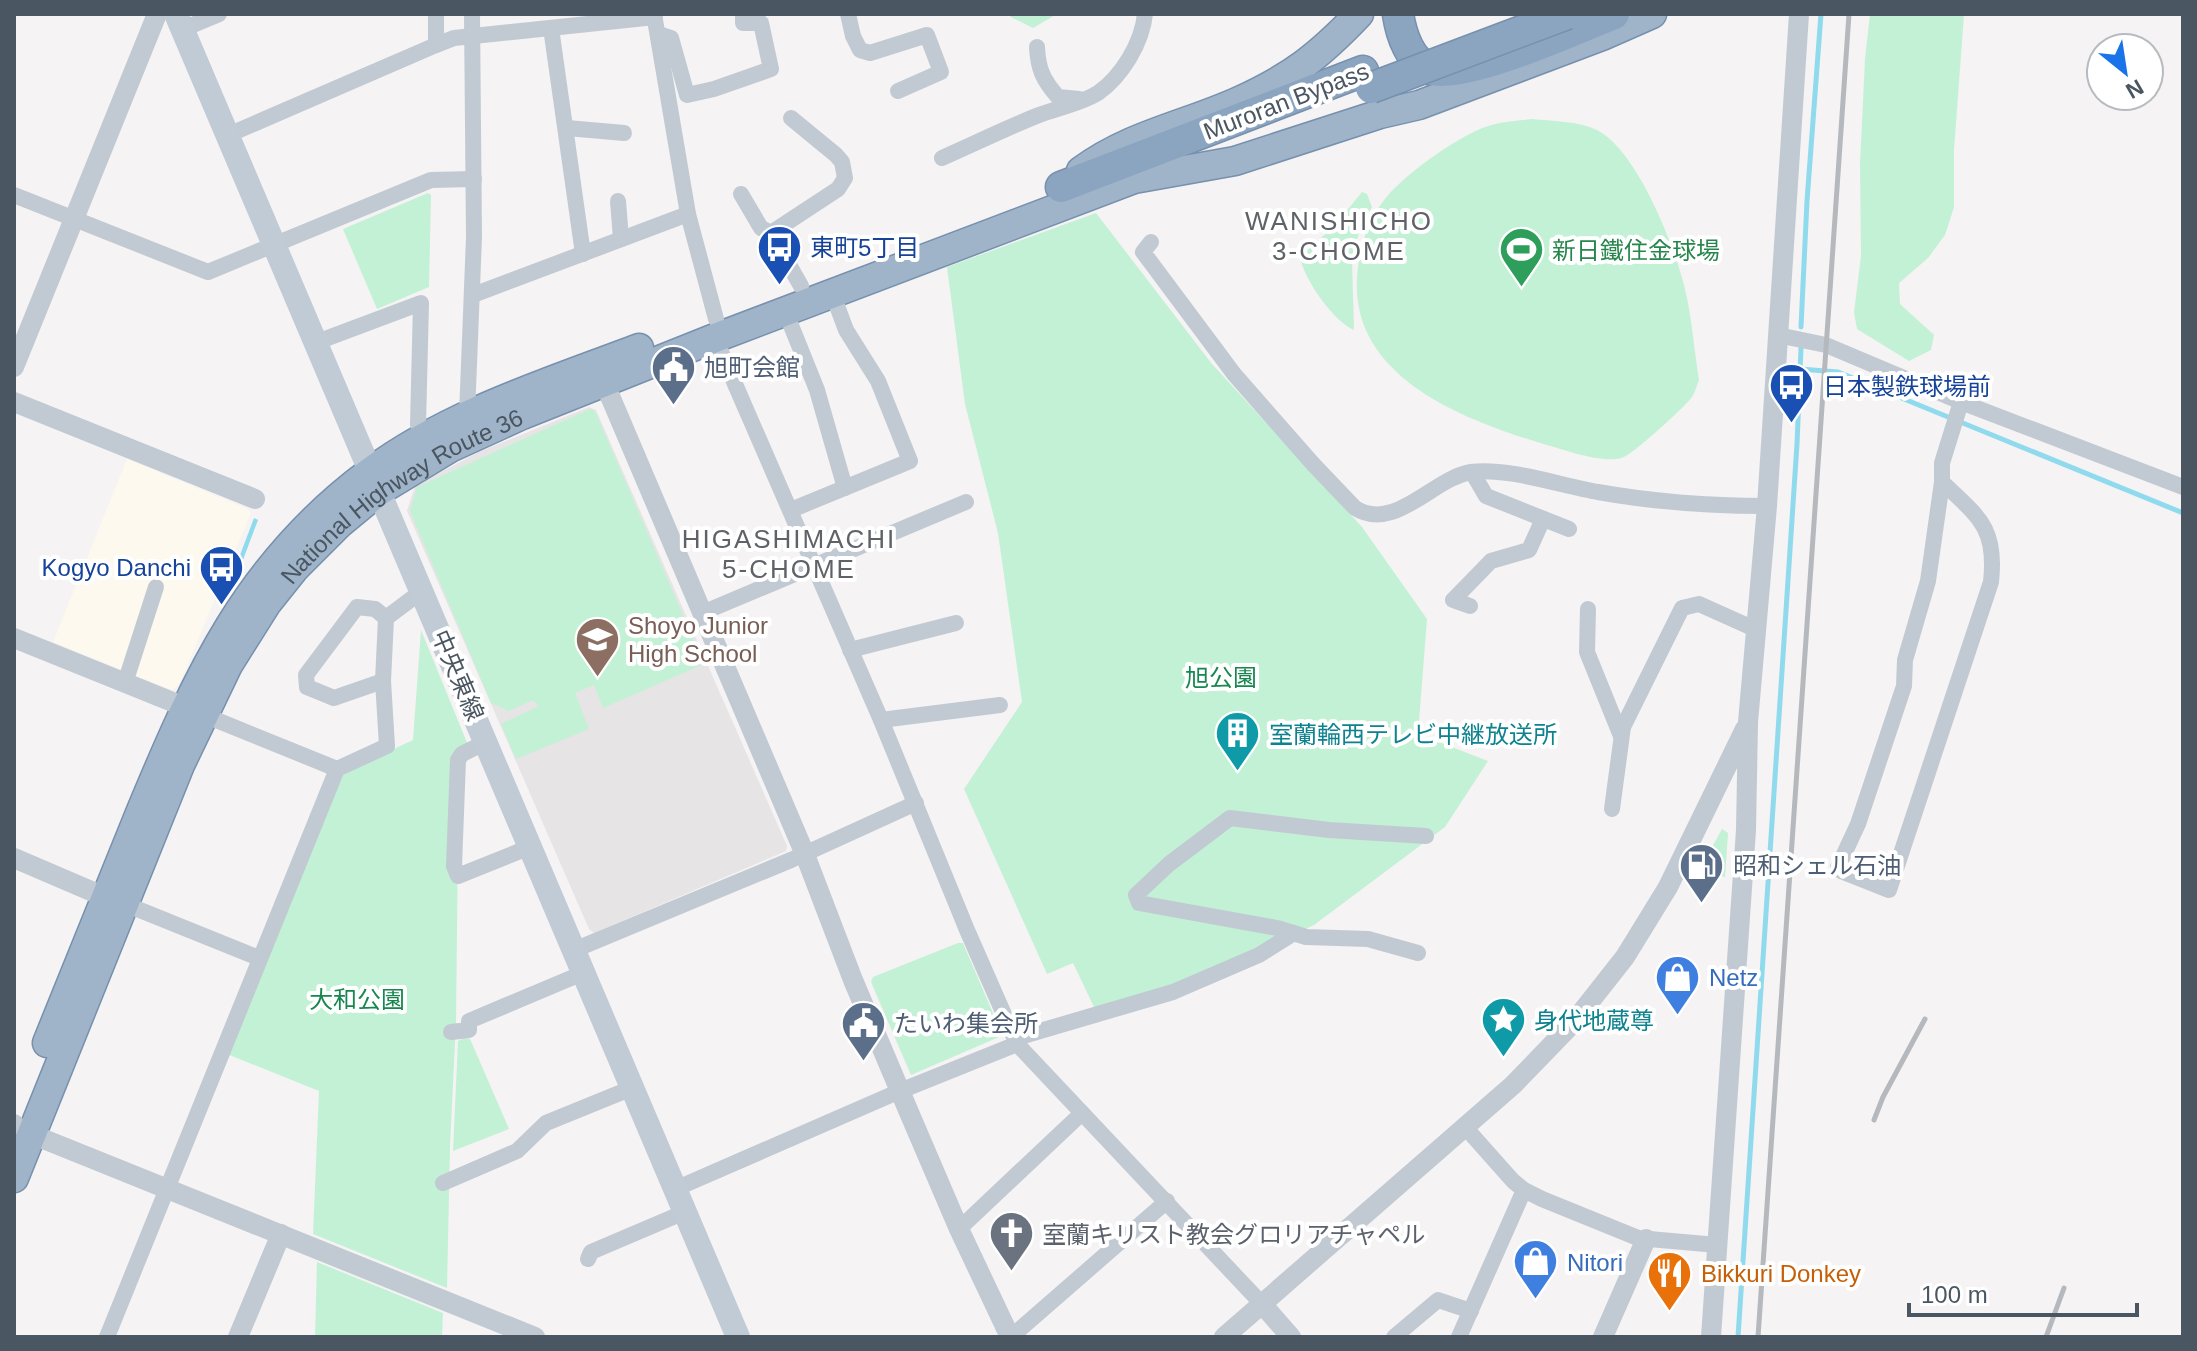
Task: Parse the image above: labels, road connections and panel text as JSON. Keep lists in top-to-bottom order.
{
  "streets": {
    "highway": ["Muroran Bypass", "National Highway Route 36"],
    "main road": ["中央東線"]
  },
  "crossings": [
    ["Muroran Bypass", "National Highway Route 36"],
    ["National Highway Route 36", "中央東線"]
  ],
  "districts": ["WANISHICHO 3-CHOME", "HIGASHIMACHI 5-CHOME"],
  "parks": ["旭公園", "大和公園"],
  "places": {
    "bus stop": ["東町5丁目", "日本製鉄球場前", "Kogyo Danchi"],
    "sports": ["新日鐵住金球場"],
    "public building": ["旭町会館", "たいわ集会所"],
    "school or university": ["Shoyo Junior High School"],
    "building": ["室蘭輪西テレビ中継放送所"],
    "fuel station": ["昭和シェル石油"],
    "shop": ["Netz", "Nitori"],
    "place": ["身代地蔵尊"],
    "church": ["室蘭キリスト教会グロリアチャペル"],
    "restaurant": ["Bikkuri Donkey"]
  },
  "scale_bar": "100 m",
  "north": "bottom right"
}
